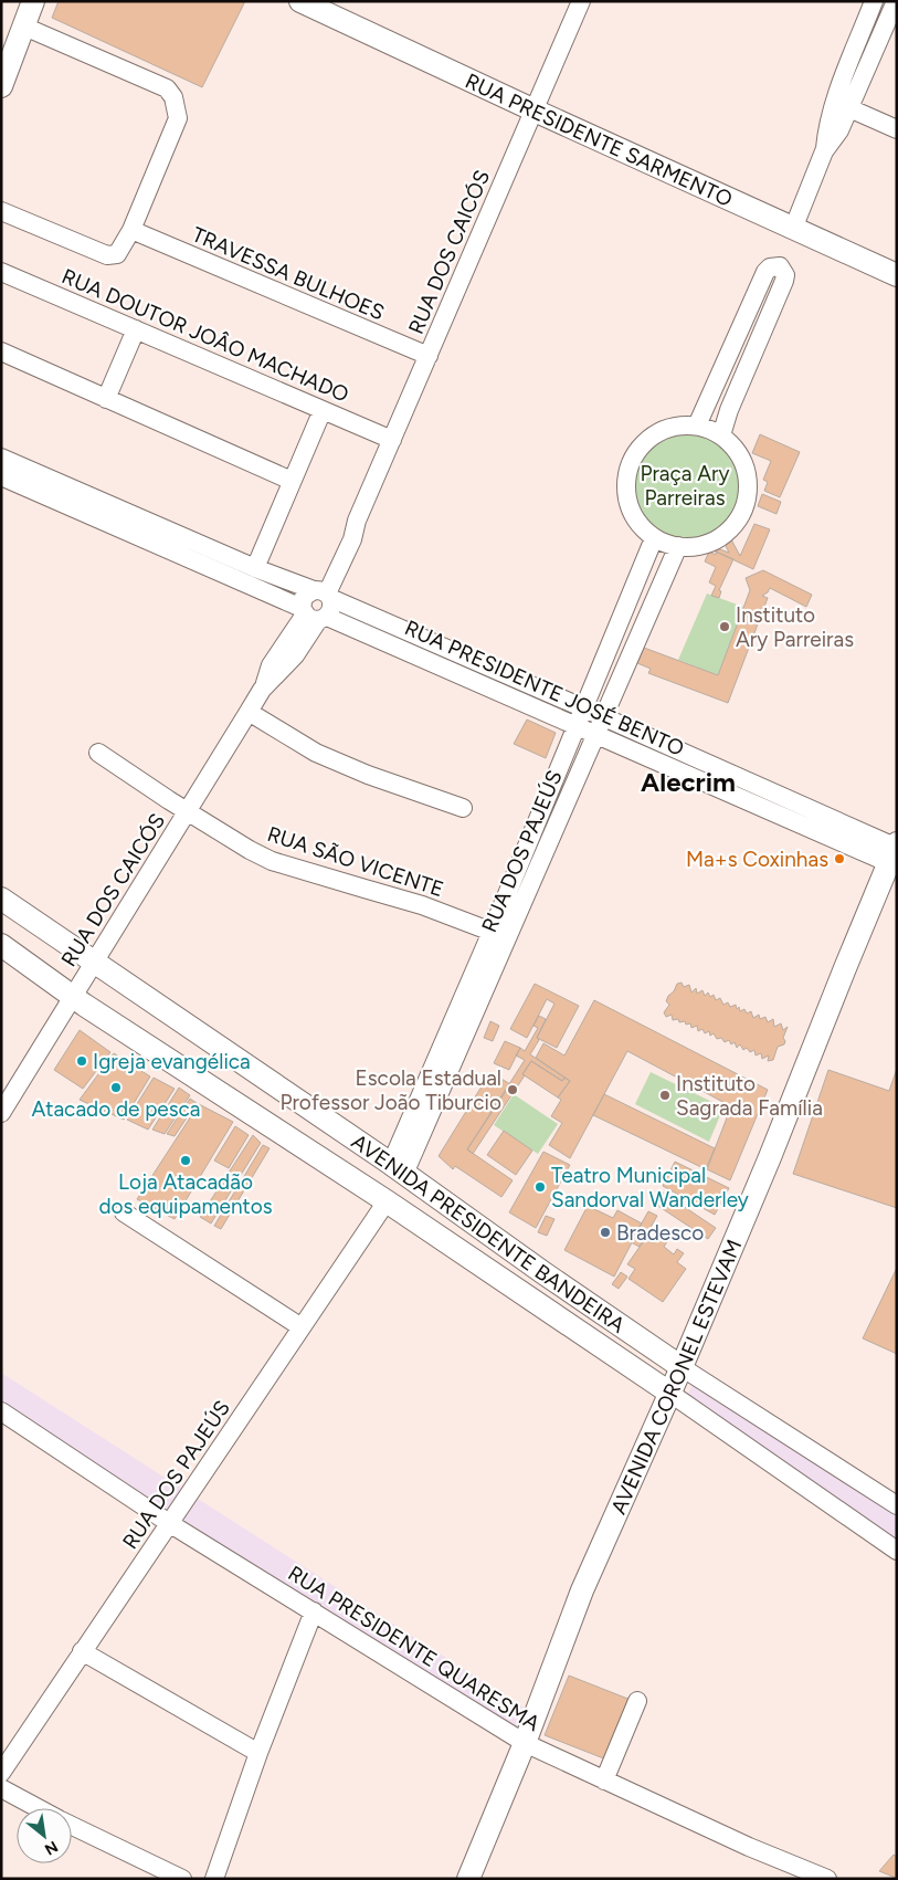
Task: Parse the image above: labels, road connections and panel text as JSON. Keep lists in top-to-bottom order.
{
  "streets": {
    "main road": ["RUA PRESIDENTE SARMENTO", "AVENIDA PRESIDENTE BANDEIRA", "AVENIDA CORONEL ESTEVAM"],
    "street": [
      "RUA DOS CAICÓS",
      "TRAVESSA BULHOES",
      "RUA DOUTOR JOÂO MACHADO",
      "RUA PRESIDENTE JOSÉ BENTO",
      "RUA DOS PAJEÚS",
      "RUA SÃO VICENTE",
      "RUA PRESIDENTE QUARESMA"
    ]
  },
  "crossings": [
    ["RUA PRESIDENTE SARMENTO", "RUA DOS CAICÓS"],
    ["RUA DOS CAICÓS", "TRAVESSA BULHOES"],
    ["RUA DOS CAICÓS", "RUA DOUTOR JOÂO MACHADO"],
    ["RUA DOS CAICÓS", "RUA PRESIDENTE JOSÉ BENTO"],
    ["RUA DOS CAICÓS", "RUA SÃO VICENTE"],
    ["RUA DOS CAICÓS", "AVENIDA PRESIDENTE BANDEIRA"],
    ["RUA PRESIDENTE JOSÉ BENTO", "RUA DOS PAJEÚS"],
    ["RUA PRESIDENTE JOSÉ BENTO", "AVENIDA CORONEL ESTEVAM"],
    ["RUA DOS PAJEÚS", "RUA SÃO VICENTE"],
    ["RUA DOS PAJEÚS", "AVENIDA PRESIDENTE BANDEIRA"],
    ["RUA DOS PAJEÚS", "RUA PRESIDENTE QUARESMA"],
    ["AVENIDA PRESIDENTE BANDEIRA", "AVENIDA CORONEL ESTEVAM"],
    ["AVENIDA CORONEL ESTEVAM", "RUA PRESIDENTE QUARESMA"]
  ],
  "districts": ["Alecrim"],
  "parks": ["Praça Ary Parreiras"],
  "places": [
    "Instituto Ary Parreiras",
    "Ma+s Coxinhas",
    "Igreja evangélica",
    "Atacado de pesca",
    "Escola Estadual Professor João Tiburcio",
    "Instituto Sagrada Família",
    "Loja Atacadão dos equipamentos",
    "Teatro Municipal Sandorval Wanderley",
    "Bradesco"
  ],
  "north": "bottom right"
}
